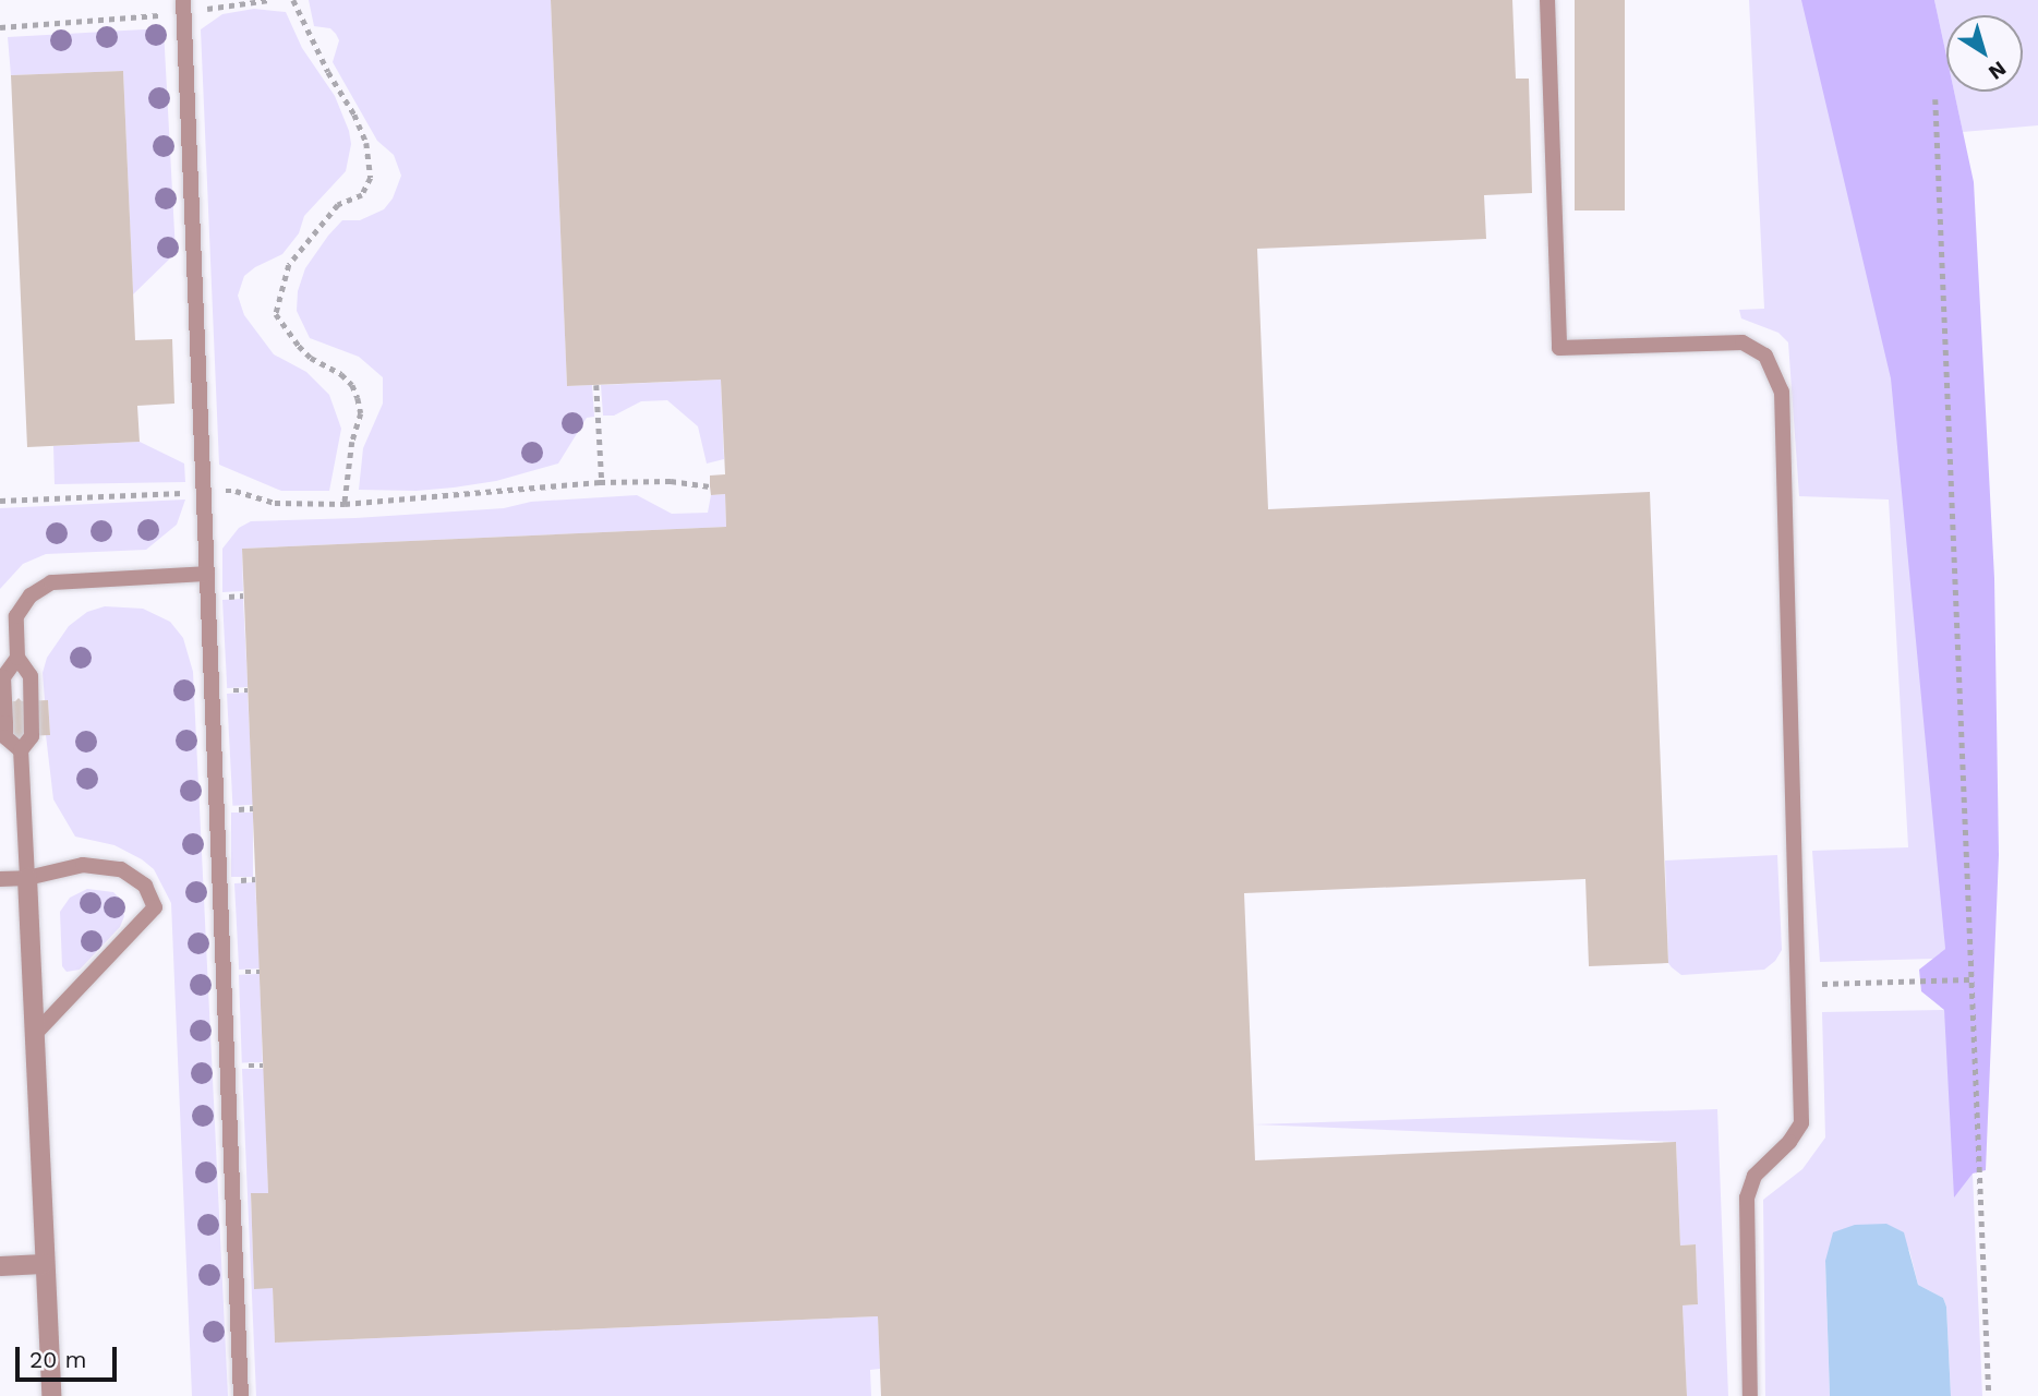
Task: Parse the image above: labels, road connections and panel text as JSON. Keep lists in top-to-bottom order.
{
  "scale_bar": "20 m",
  "north": "bottom right"
}
